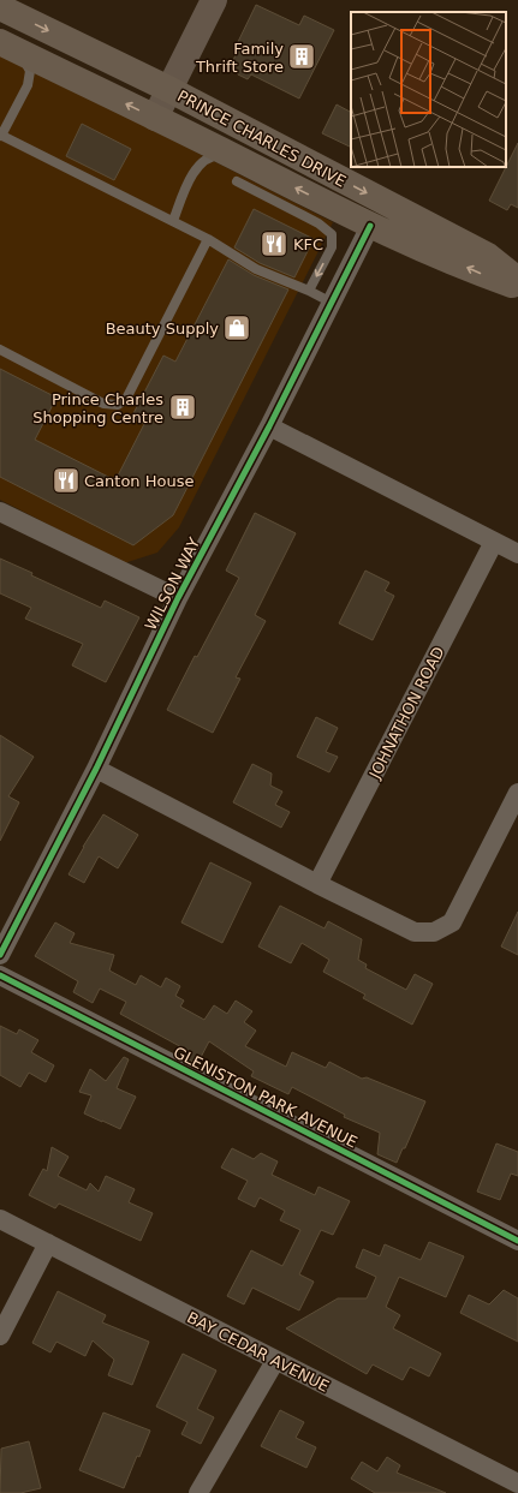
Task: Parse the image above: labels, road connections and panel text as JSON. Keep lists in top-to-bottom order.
{
  "streets": {
    "highway": ["PRINCE CHARLES DRIVE"],
    "street": [
      "WILSON WAY",
      "JOHNATHON ROAD",
      "GLENISTON PARK AVENUE",
      "BAY CEDAR AVENUE"
    ]
  },
  "crossings": [
    ["PRINCE CHARLES DRIVE", "WILSON WAY"]
  ],
  "places": {
    "building": ["Family Thrift Store", "Prince Charles Shopping Centre"],
    "restaurant": ["KFC", "Canton House"],
    "shop": ["Beauty Supply"]
  }
}
